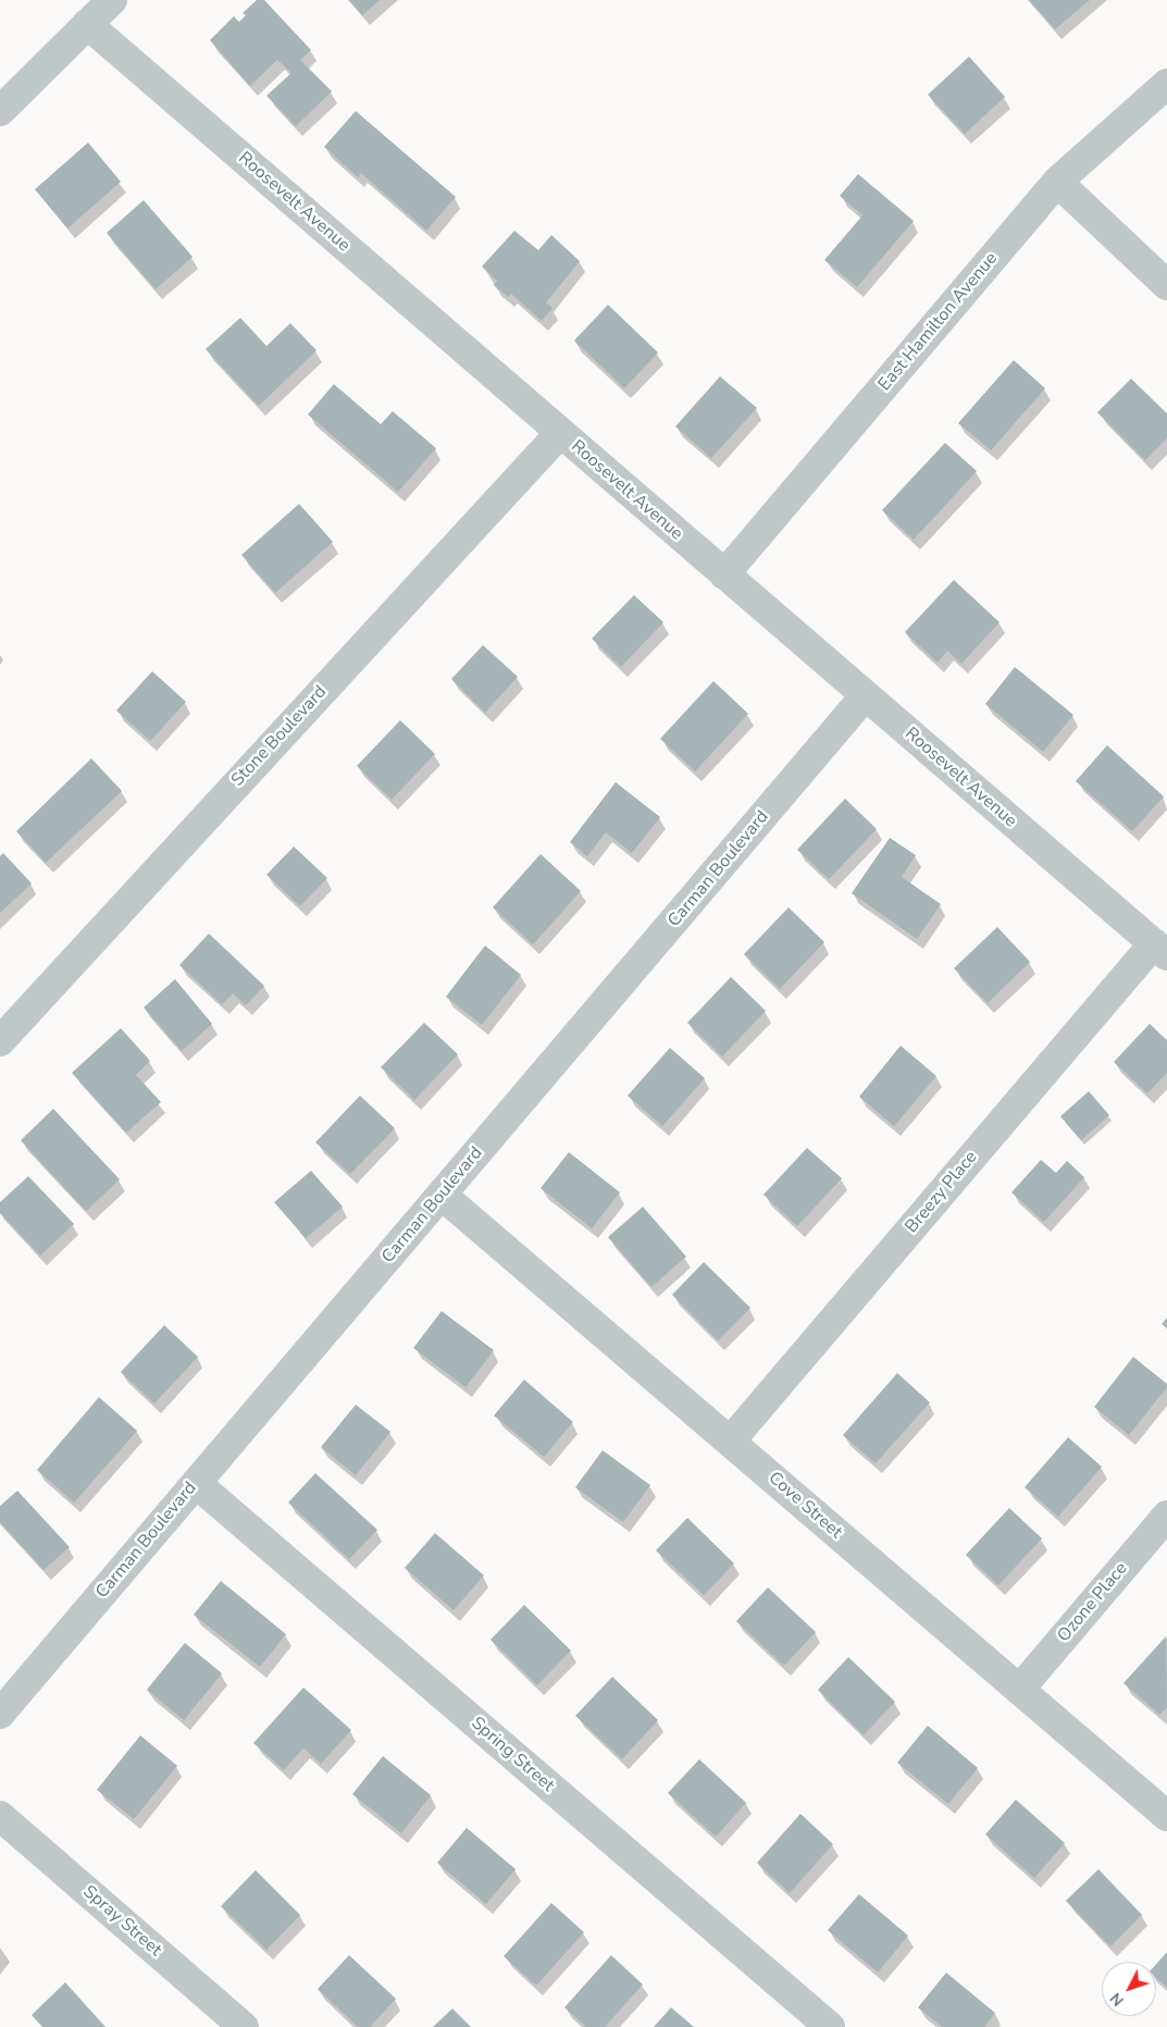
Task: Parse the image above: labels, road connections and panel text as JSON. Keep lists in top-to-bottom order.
{
  "streets": {
    "street": [
      "Roosevelt Avenue",
      "East Hamilton Avenue",
      "Stone Boulevard",
      "Carman Boulevard",
      "Breezy Place",
      "Cove Street",
      "Ozone Place",
      "Spring Street",
      "Spray Street"
    ]
  },
  "crossings": [
    ["Roosevelt Avenue", "East Hamilton Avenue"],
    ["Roosevelt Avenue", "Stone Boulevard"],
    ["Roosevelt Avenue", "Carman Boulevard"],
    ["Roosevelt Avenue", "Breezy Place"],
    ["Carman Boulevard", "Cove Street"],
    ["Carman Boulevard", "Spring Street"],
    ["Breezy Place", "Cove Street"],
    ["Cove Street", "Ozone Place"]
  ],
  "north": "bottom left"
}
